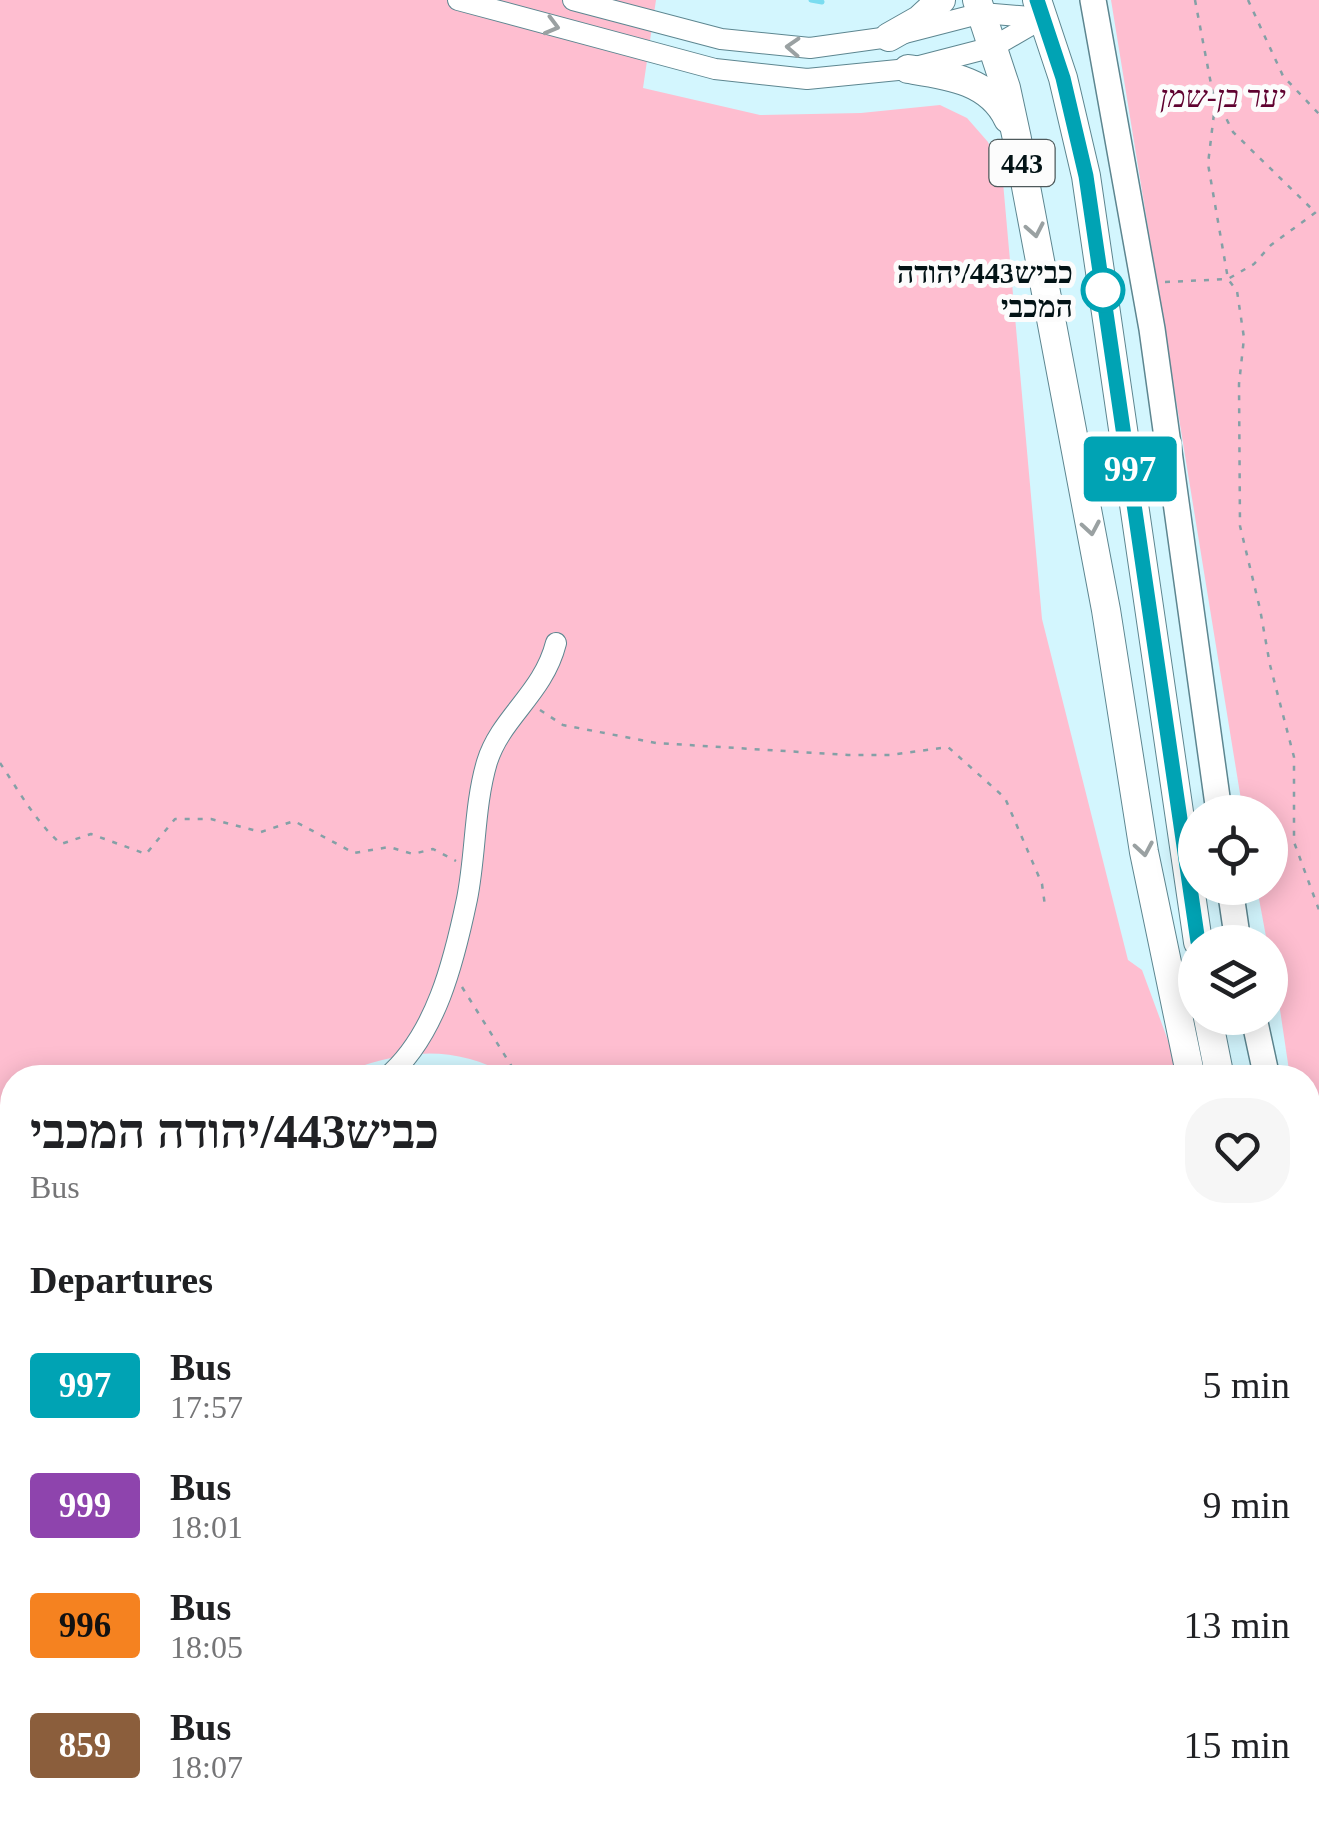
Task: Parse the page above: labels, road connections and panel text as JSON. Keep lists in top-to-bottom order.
{
  "streets": {
    "highway": ["443"]
  },
  "parks": ["יער בן-שמן"],
  "places": ["כביש443/יהודה המכבי"],
  "lines": ["bus line 997"],
  "page": {
    "on_map": "997",
    "heading": [
      ["כביש443/יהודה המכבי", "Bus"],
      "Departures"
    ],
    "list": [
      {
        "mark": "997",
        "name": "Bus",
        "note": "17:57",
        "value": "5 min"
      },
      {
        "mark": "999",
        "name": "Bus",
        "note": "18:01",
        "value": "9 min"
      },
      {
        "mark": "996",
        "name": "Bus",
        "note": "18:05",
        "value": "13 min"
      },
      {
        "mark": "859",
        "name": "Bus",
        "note": "18:07",
        "value": "15 min"
      }
    ]
  }
}
